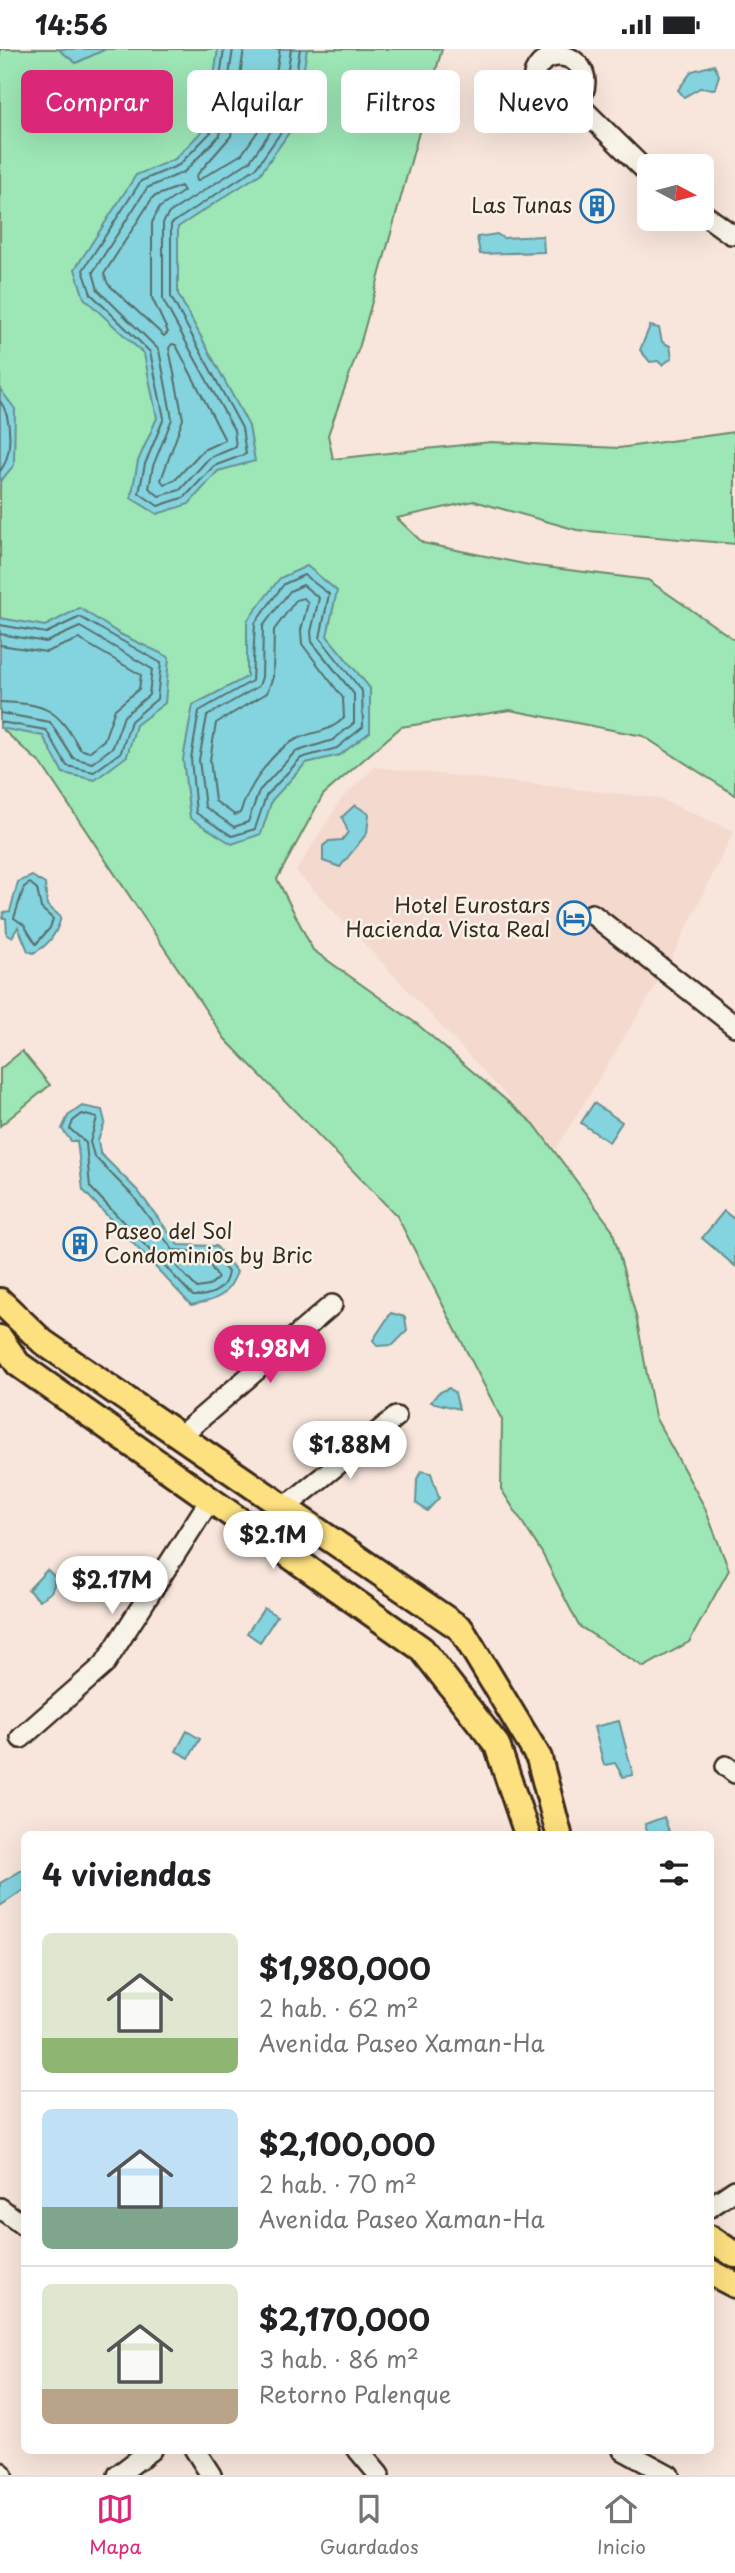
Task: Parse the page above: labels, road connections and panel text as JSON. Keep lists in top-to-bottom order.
{
  "places": {
    "building": ["Las Tunas", "Paseo del Sol Condominios by Bric"],
    "hotel": ["Hotel Eurostars Hacienda Vista Real"]
  },
  "north": "right",
  "page": {
    "status": "14:56",
    "chip": [
      "Comprar",
      "Alquilar",
      "Filtros",
      "Nuevo"
    ],
    "price": [
      "$1.98M",
      "$1.88M",
      "$2.1M",
      "$2.17M"
    ],
    "heading": "4 viviendas",
    "list": [
      {
        "name": "$1,980,000",
        "note": "2 hab. · 62 m² · Avenida Paseo Xaman-Ha"
      },
      {
        "name": "$2,100,000",
        "note": "2 hab. · 70 m² · Avenida Paseo Xaman-Ha"
      },
      {
        "name": "$2,170,000",
        "note": "3 hab. · 86 m² · Retorno Palenque"
      }
    ],
    "tabs": ["Mapa", "Guardados", "Inicio"]
  }
}
